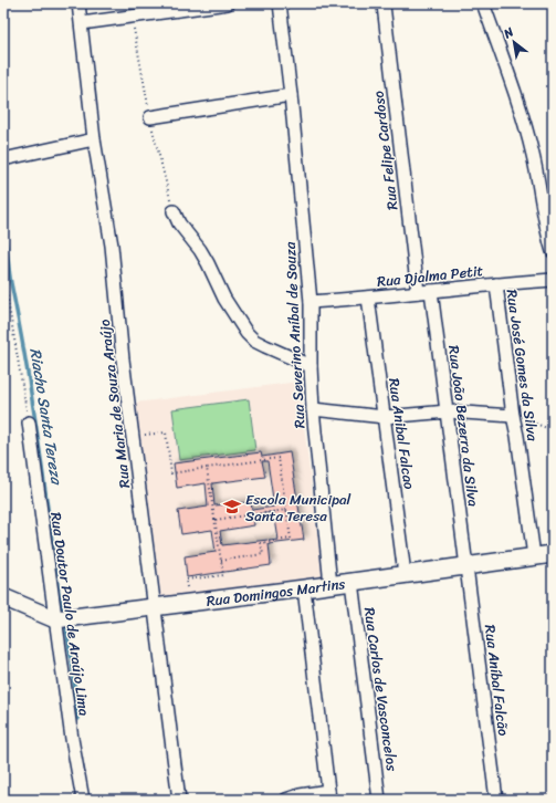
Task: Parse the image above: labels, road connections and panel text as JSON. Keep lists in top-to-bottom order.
{
  "streets": {
    "street": [
      "Rua Felipe Cardoso",
      "Rua Djalma Petit",
      "Rua Severino Aníbal de Souza",
      "Rua José Gomes da Silva",
      "Rua Maria de Souza Araújo",
      "Rua João Bezerra da Silva",
      "Rua Anibal Falcao",
      "Rua Domingos Martins",
      "Rua Doutor Paulo de Araújo Lima",
      "Rua Aníbal Falcão",
      "Rua Carlos de Vasconcelos"
    ]
  },
  "crossings": [
    ["Rua Felipe Cardoso", "Rua Djalma Petit"],
    ["Rua Djalma Petit", "Rua Severino Aníbal de Souza"],
    ["Rua Djalma Petit", "Rua José Gomes da Silva"],
    ["Rua Djalma Petit", "Rua João Bezerra da Silva"],
    ["Rua Djalma Petit", "Rua Anibal Falcao"],
    ["Rua Severino Aníbal de Souza", "Rua Domingos Martins"],
    ["Rua José Gomes da Silva", "Rua Domingos Martins"],
    ["Rua Maria de Souza Araújo", "Rua Domingos Martins"],
    ["Rua João Bezerra da Silva", "Rua Domingos Martins"],
    ["Rua João Bezerra da Silva", "Rua Aníbal Falcão"],
    ["Rua Anibal Falcao", "Rua Domingos Martins"],
    ["Rua Domingos Martins", "Rua Doutor Paulo de Araújo Lima"],
    ["Rua Domingos Martins", "Rua Aníbal Falcão"],
    ["Rua Domingos Martins", "Rua Carlos de Vasconcelos"]
  ],
  "water": ["Riacho Santa Tereza"],
  "places": {
    "school or university": ["Escola Municipal Santa Teresa"]
  },
  "north": "top left"
}
